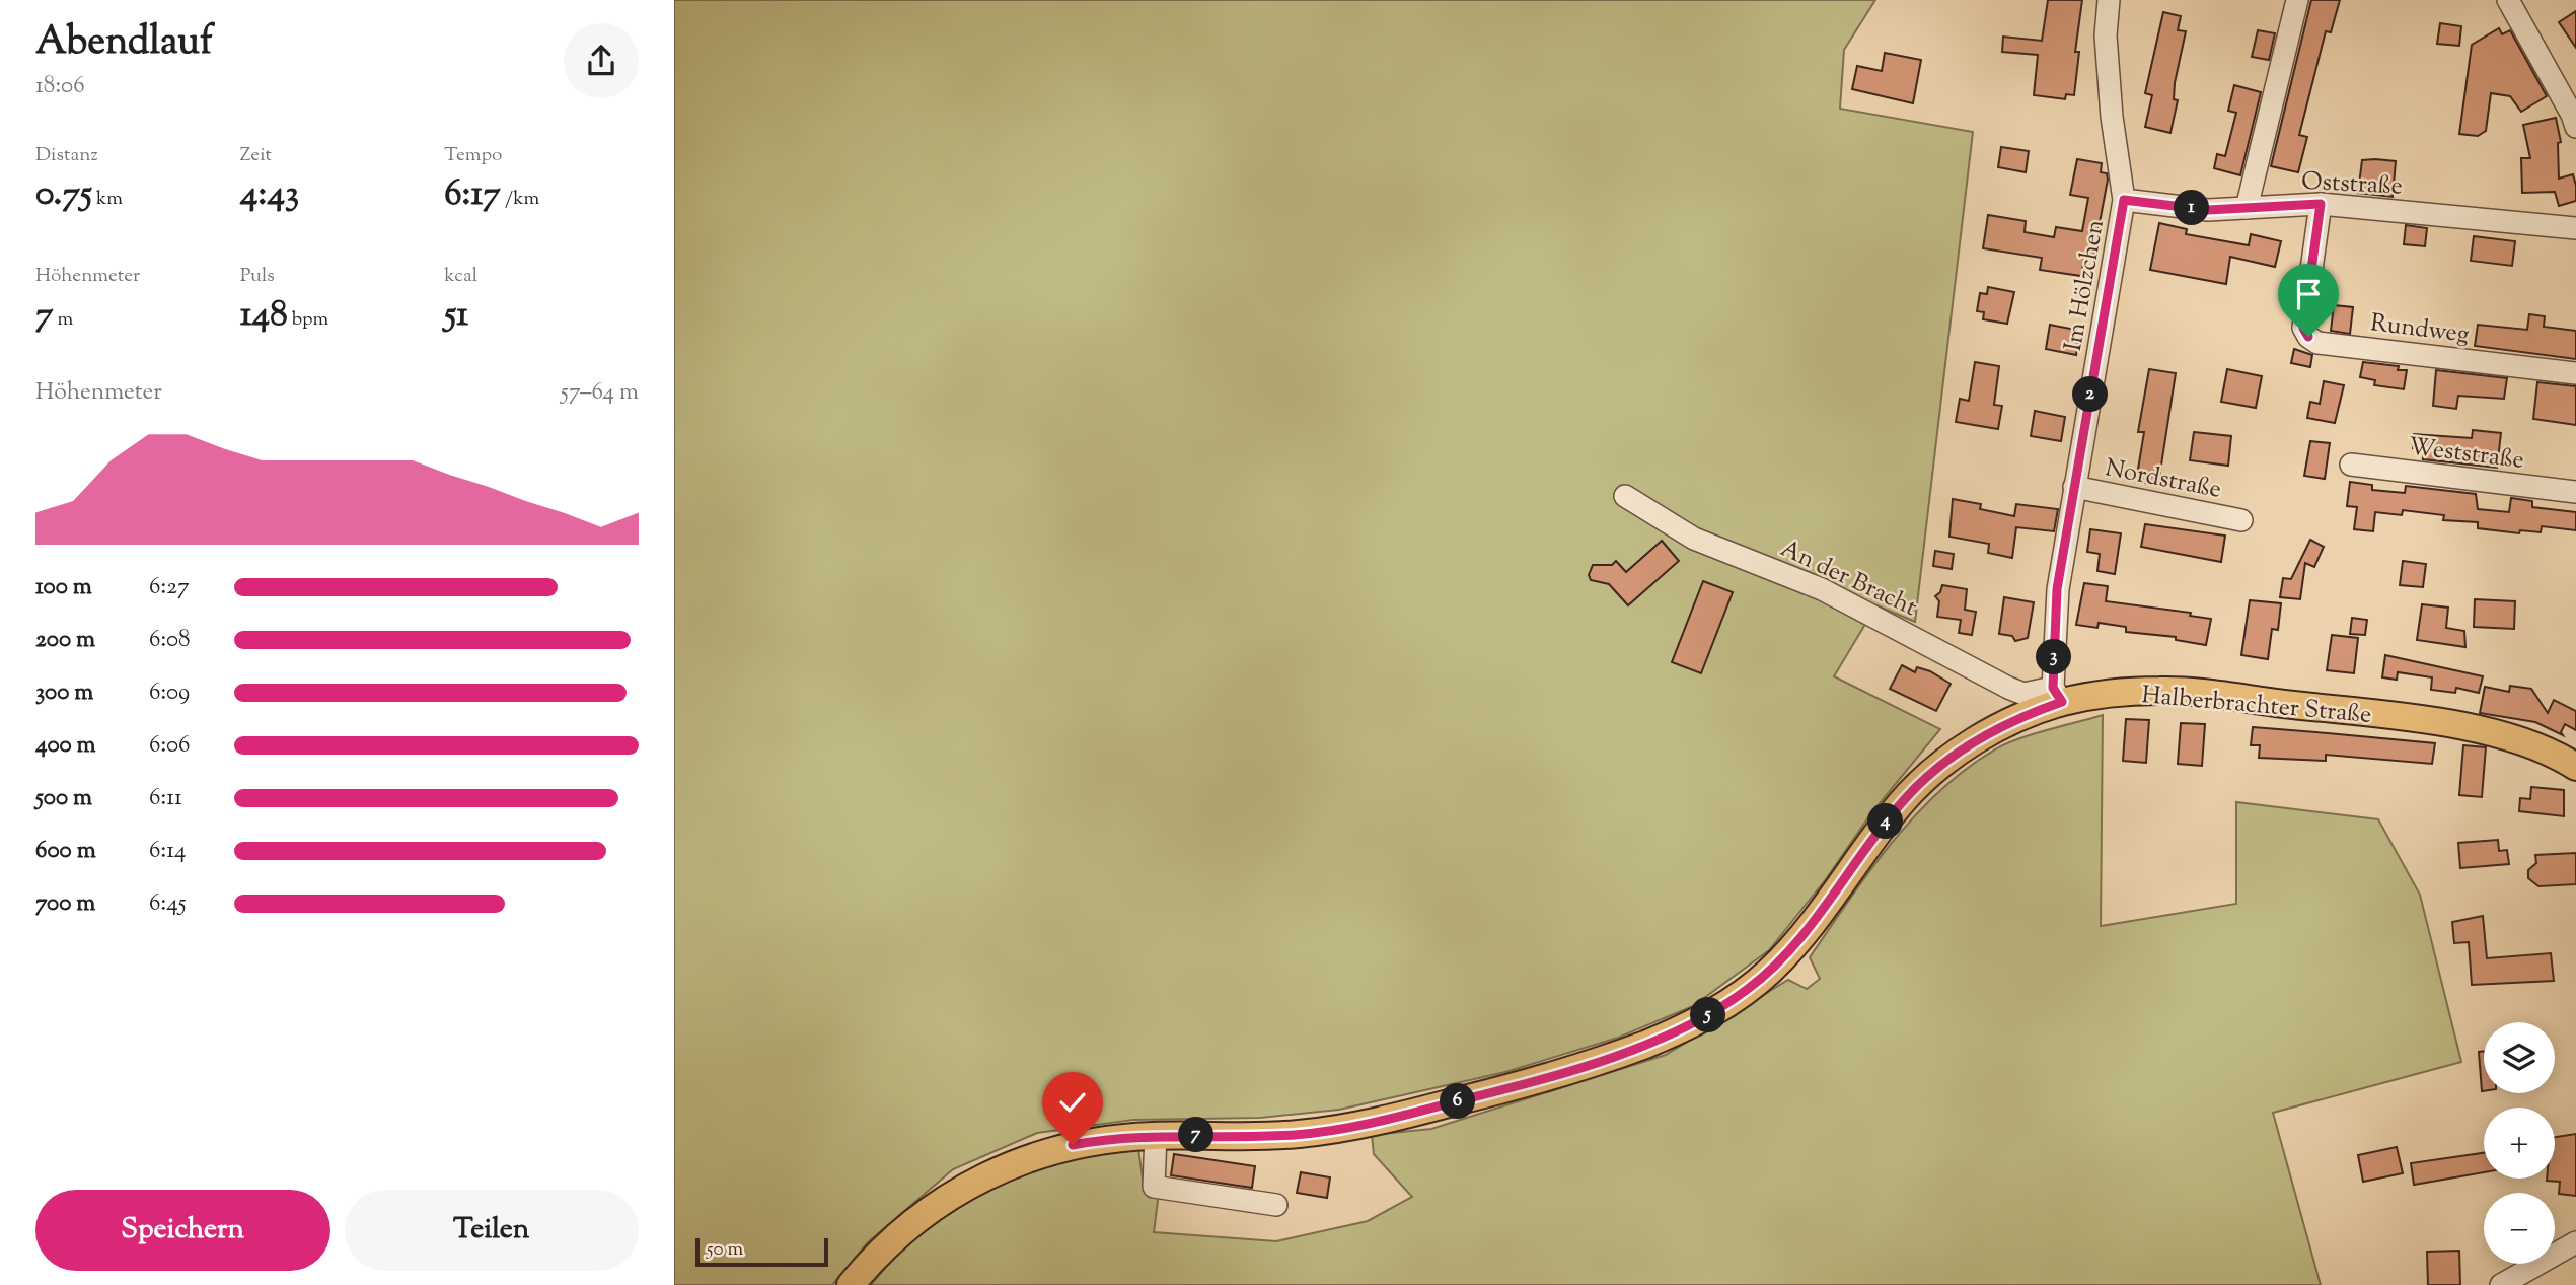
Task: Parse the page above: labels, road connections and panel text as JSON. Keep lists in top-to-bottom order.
{
  "streets": {
    "main road": ["Halberbrachter Straße"],
    "street": [
      "Oststraße",
      "Im Hölzchen",
      "Rundweg",
      "Weststraße",
      "Nordstraße",
      "An der Bracht"
    ]
  },
  "crossings": [
    ["Oststraße", "Im Hölzchen"],
    ["Oststraße", "Rundweg"],
    ["Im Hölzchen", "Nordstraße"],
    ["Im Hölzchen", "An der Bracht"],
    ["Im Hölzchen", "Halberbrachter Straße"],
    ["An der Bracht", "Halberbrachter Straße"]
  ],
  "scale_bar": "50 m",
  "page": {
    "heading": ["Abendlauf", "18:06"],
    "stats": [
      ["Distanz", "0.75 km"],
      ["Zeit", "4:43"],
      ["Tempo", "6:17 /km"],
      ["Höhenmeter", "7 m"],
      ["Puls", "148 bpm"],
      ["kcal", "51"]
    ],
    "pins": [
      "1",
      "2",
      "3",
      "4",
      "5",
      "6",
      "7"
    ],
    "chart": ["Höhenmeter", "57–64 m"],
    "list": [
      {
        "name": "100 m",
        "note": "6:27"
      },
      {
        "name": "200 m",
        "note": "6:08"
      },
      {
        "name": "300 m",
        "note": "6:09"
      },
      {
        "name": "400 m",
        "note": "6:06"
      },
      {
        "name": "500 m",
        "note": "6:11"
      },
      {
        "name": "600 m",
        "note": "6:14"
      },
      {
        "name": "700 m",
        "note": "6:45"
      }
    ],
    "map_buttons": ["+", "−"],
    "buttons": ["Speichern", "Teilen"],
    "scale": "50 m"
  }
}
